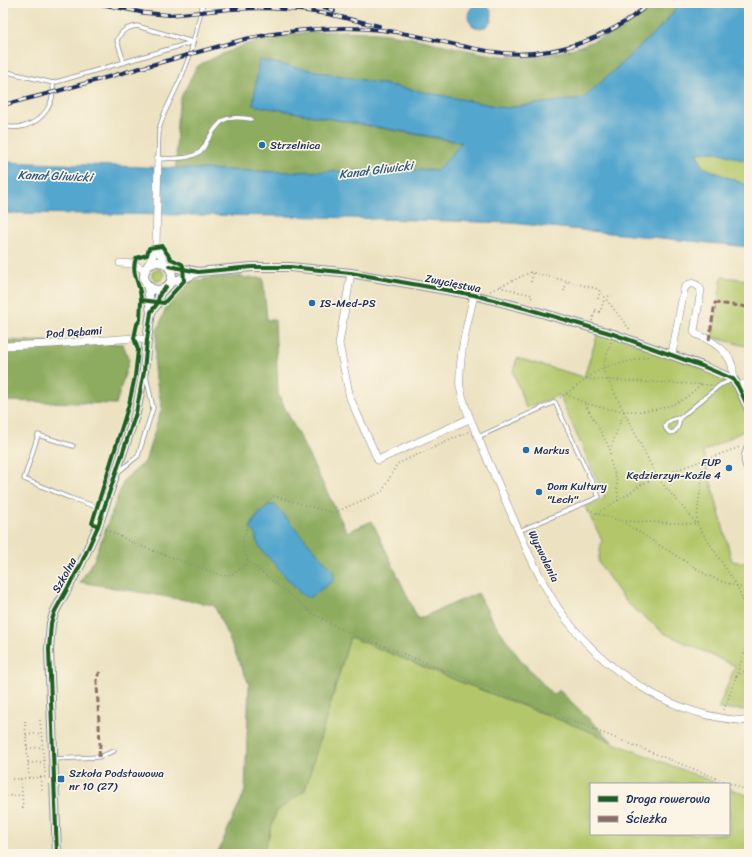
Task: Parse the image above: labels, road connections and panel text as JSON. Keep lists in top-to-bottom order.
{
  "streets": {
    "street": [
      "Zwycięstwa",
      "Pod Dębami",
      "Wyzwolenia",
      "Szkolna"
    ]
  },
  "crossings": [
    ["Zwycięstwa", "Wyzwolenia"],
    ["Zwycięstwa", "Szkolna"],
    ["Pod Dębami", "Szkolna"]
  ],
  "water": ["Kanał Gliwicki"],
  "places": {
    "other": [
      "Strzelnica",
      "IS-Med-PS",
      "Markus",
      "FUP Kędzierzyn-Koźle 4",
      "Dom Kultury \"Lech\""
    ],
    "transit": ["Szkoła Podstawowa nr 10 (27)"]
  },
  "legend": ["Droga rowerowa", "Ścieżka"]
}
